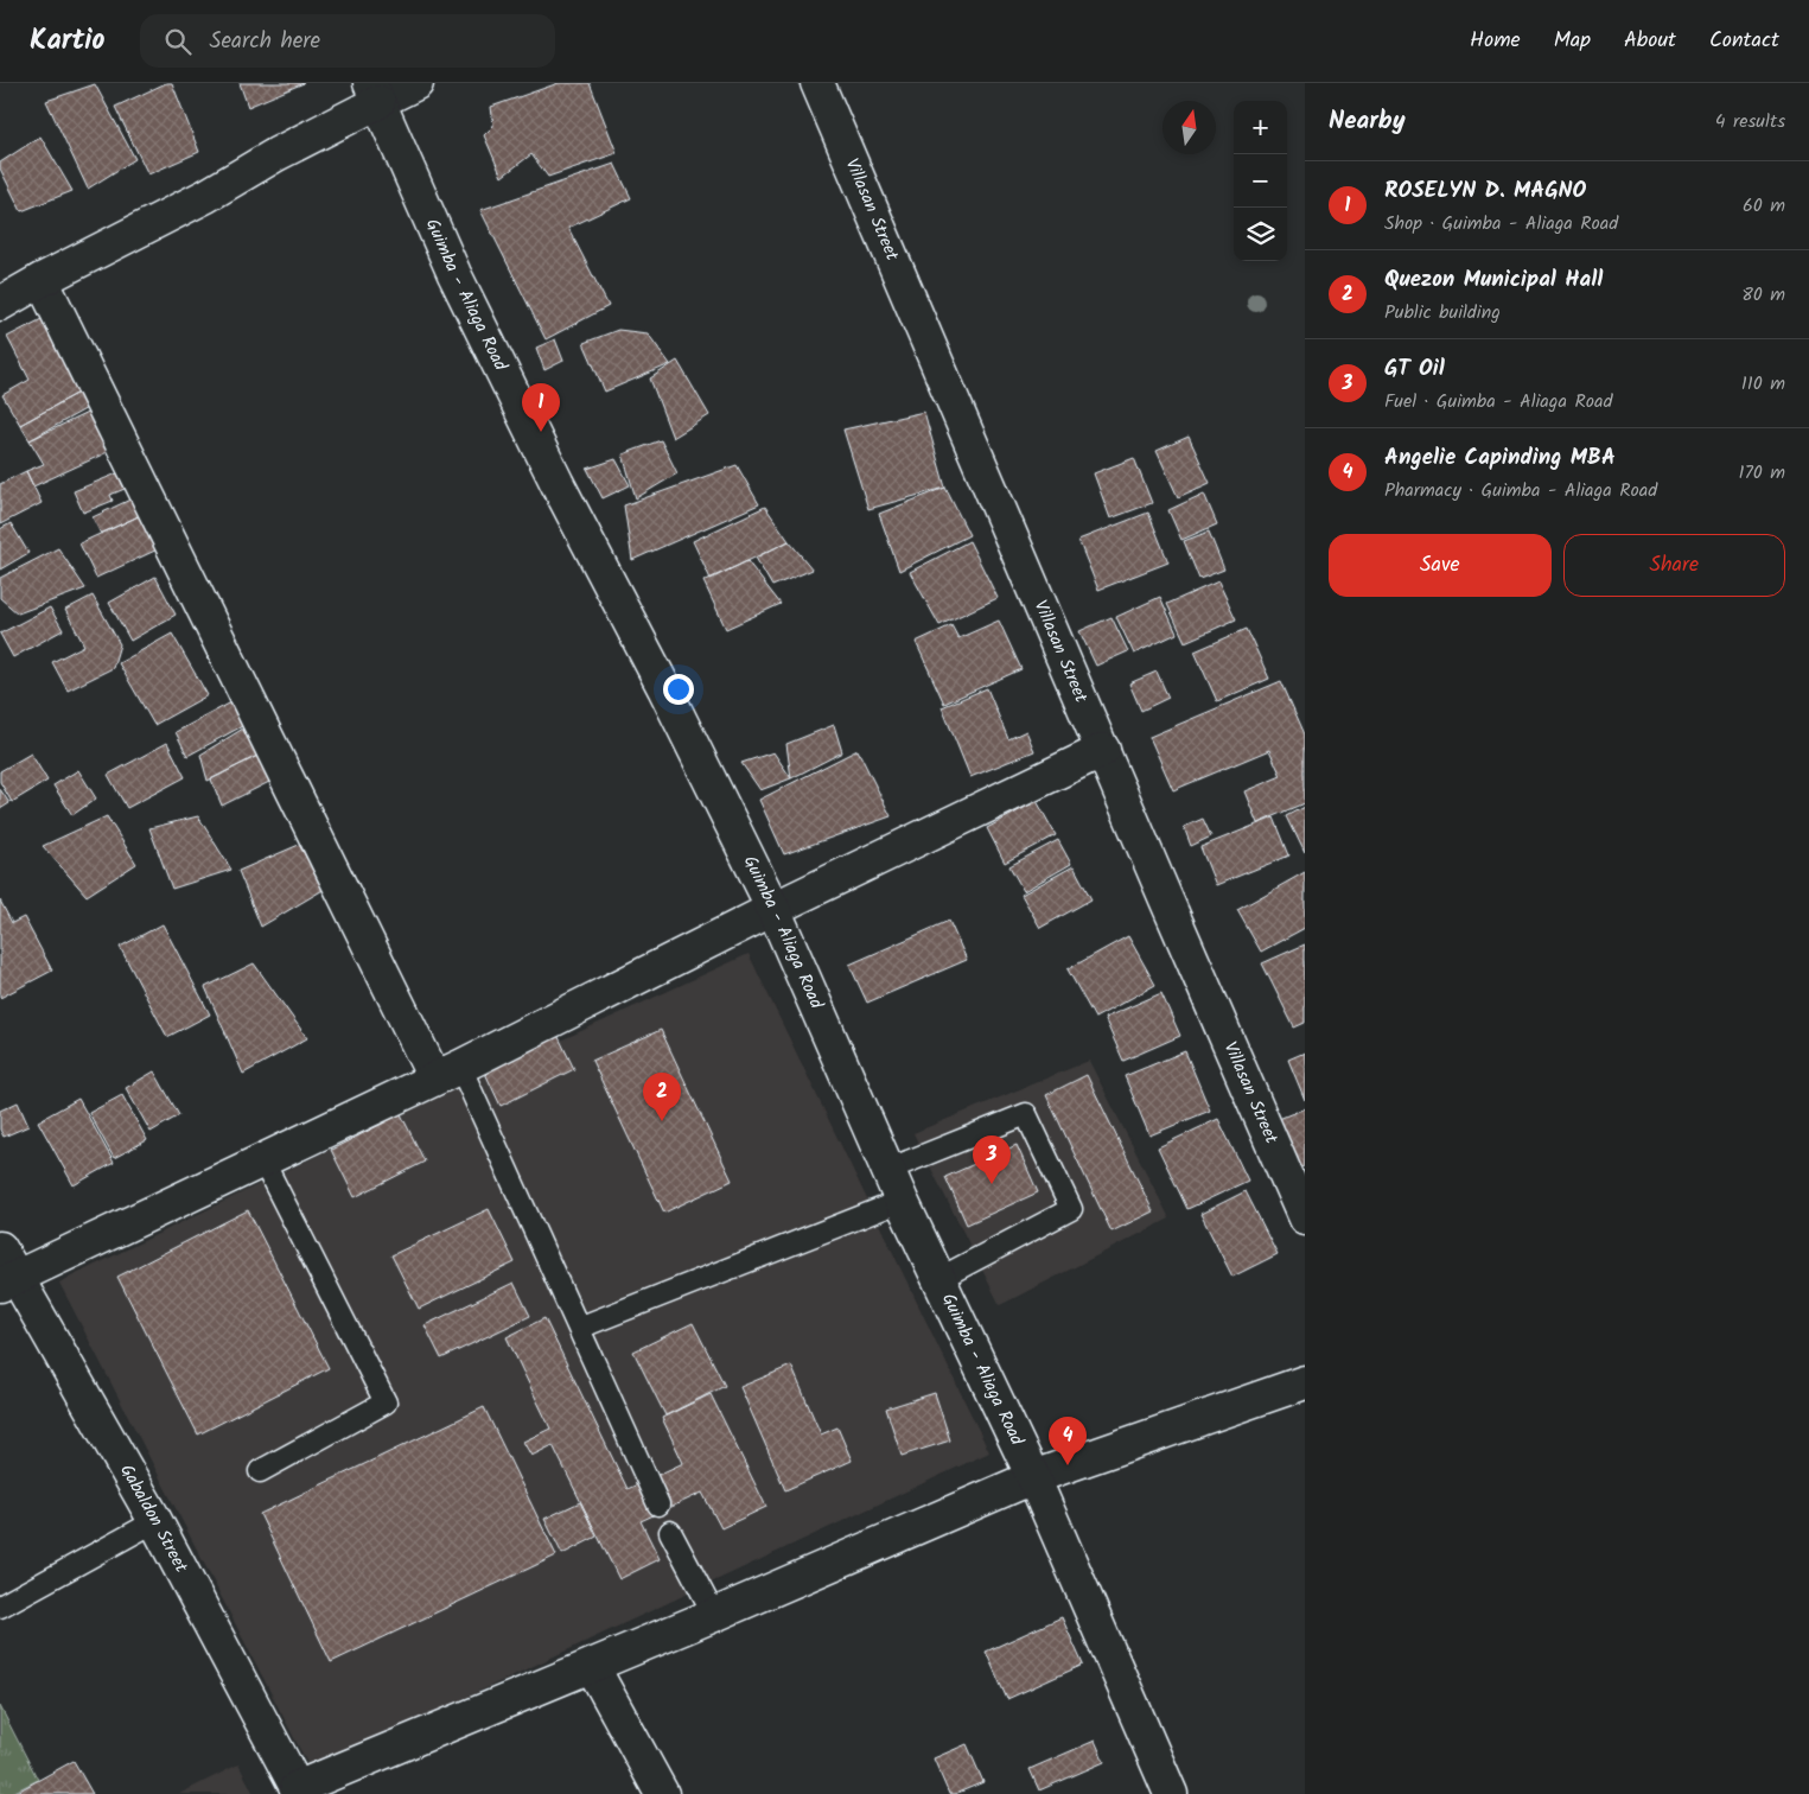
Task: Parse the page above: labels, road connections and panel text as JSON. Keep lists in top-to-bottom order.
{
  "streets": {
    "street": ["Villasan Street", "Guimba - Aliaga Road", "Gabaldon Street"]
  },
  "north": "top",
  "page": {
    "header": "Kartio",
    "search": "Search here",
    "nav": [
      "Home",
      "Map",
      "About",
      "Contact"
    ],
    "heading": ["Nearby", "4 results"],
    "map_buttons": ["+", "−"],
    "list": [
      {
        "mark": "1",
        "name": "ROSELYN D. MAGNO",
        "note": "Shop · Guimba - Aliaga Road",
        "value": "60 m"
      },
      {
        "mark": "2",
        "name": "Quezon Municipal Hall",
        "note": "Public building",
        "value": "80 m"
      },
      {
        "mark": "3",
        "name": "GT Oil",
        "note": "Fuel · Guimba - Aliaga Road",
        "value": "110 m"
      },
      {
        "mark": "4",
        "name": "Angelie Capinding MBA",
        "note": "Pharmacy · Guimba - Aliaga Road",
        "value": "170 m"
      }
    ],
    "pins": [
      "1",
      "2",
      "3",
      "4"
    ],
    "buttons": ["Save", "Share"]
  }
}
